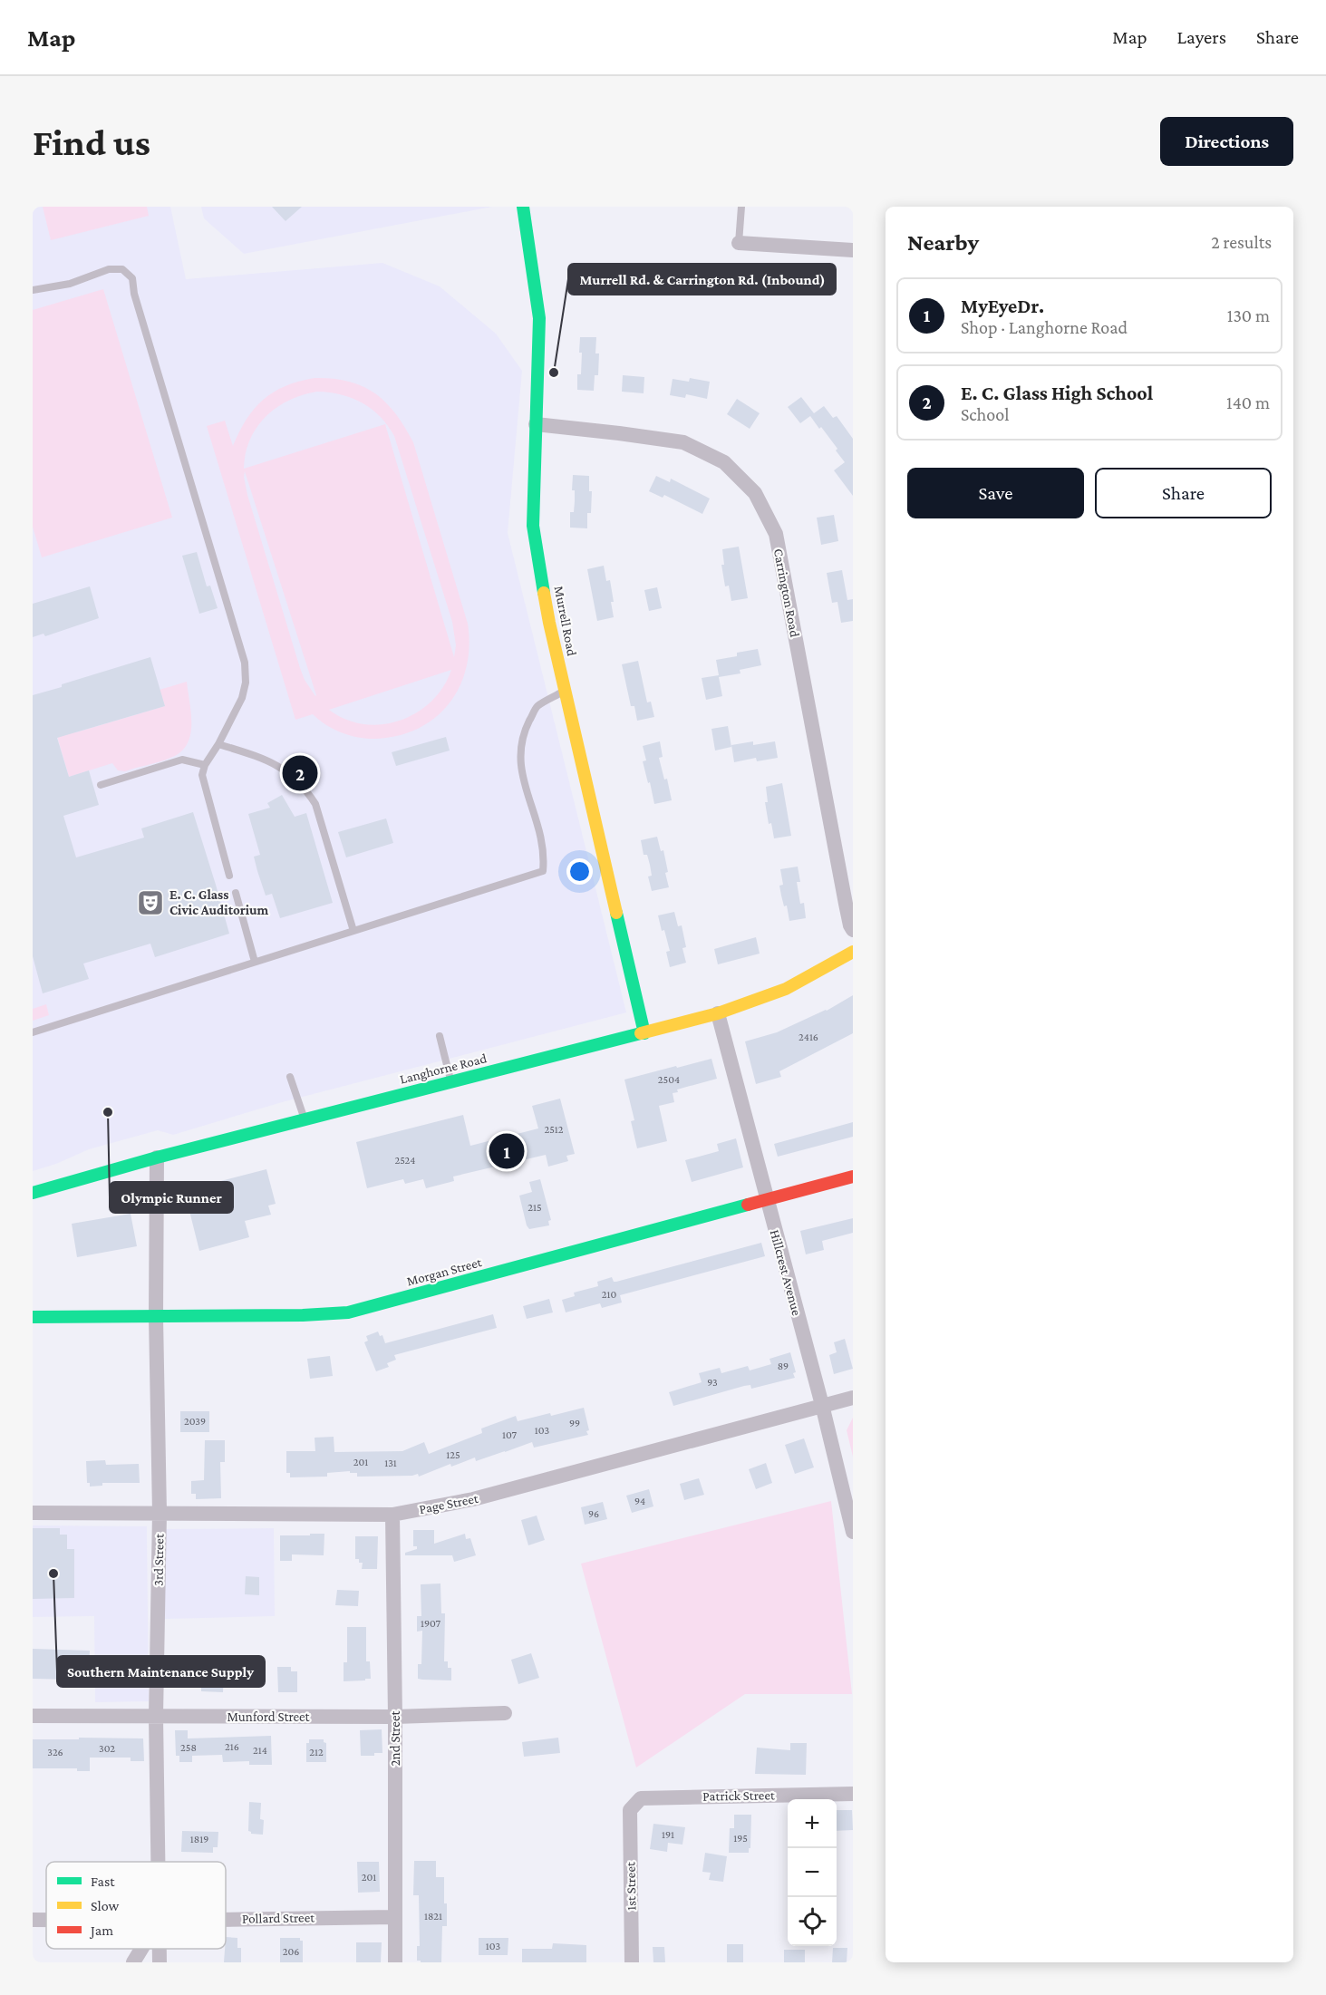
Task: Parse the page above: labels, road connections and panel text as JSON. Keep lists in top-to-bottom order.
{
  "streets": {
    "street": [
      "Carrington Road",
      "Murrell Road",
      "Langhorne Road",
      "Morgan Street",
      "Hillcrest Avenue",
      "Page Street",
      "3rd Street",
      "Munford Street",
      "2nd Street",
      "Patrick Street",
      "1st Street",
      "Pollard Street"
    ]
  },
  "crossings": [
    ["Carrington Road", "Murrell Road"],
    ["Murrell Road", "Langhorne Road"],
    ["Langhorne Road", "Hillcrest Avenue"],
    ["Langhorne Road", "3rd Street"],
    ["Morgan Street", "Hillcrest Avenue"],
    ["Morgan Street", "3rd Street"],
    ["Hillcrest Avenue", "Page Street"],
    ["Page Street", "3rd Street"],
    ["Page Street", "2nd Street"],
    ["3rd Street", "Munford Street"],
    ["Munford Street", "2nd Street"],
    ["2nd Street", "Pollard Street"],
    ["Patrick Street", "1st Street"]
  ],
  "places": {
    "other": ["Murrell Rd. & Carrington Rd. (Inbound)", "Olympic Runner", "Southern Maintenance Supply"],
    "theatre": ["E. C. Glass Civic Auditorium"]
  },
  "house_numbers": [
    "2416",
    "2504",
    "2512",
    "2524",
    "215",
    "210",
    "89",
    "93",
    "2039",
    "99",
    "103",
    "107",
    "125",
    "201",
    "131",
    "94",
    "96",
    "1907",
    "216",
    "258",
    "302",
    "214",
    "326",
    "212",
    "191",
    "195",
    "1819",
    "201",
    "1821",
    "103",
    "206"
  ],
  "legend": ["Fast", "Slow", "Jam"],
  "page": {
    "header": "Map",
    "nav": ["Map", "Layers", "Share"],
    "buttons": [
      "Directions",
      ["Save", "Share"]
    ],
    "title": "Find us",
    "heading": ["Nearby", "2 results"],
    "list": [
      {
        "mark": "1",
        "name": "MyEyeDr.",
        "note": "Shop · Langhorne Road",
        "value": "130 m"
      },
      {
        "mark": "2",
        "name": "E. C. Glass High School",
        "note": "School",
        "value": "140 m"
      }
    ],
    "pins": ["2", "1"],
    "map_buttons": ["+", "−"]
  }
}
